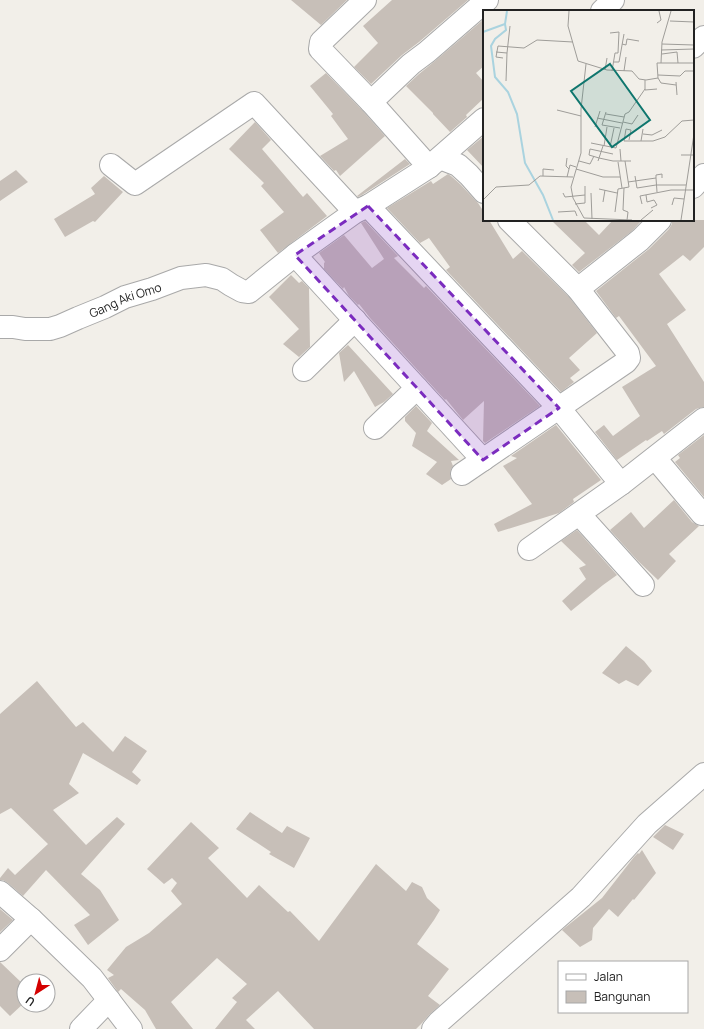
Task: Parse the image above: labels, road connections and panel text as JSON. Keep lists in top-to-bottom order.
{
  "streets": {
    "street": ["Gang Aki Omo"]
  },
  "legend": ["Jalan", "Bangunan"],
  "north": "bottom left"
}
